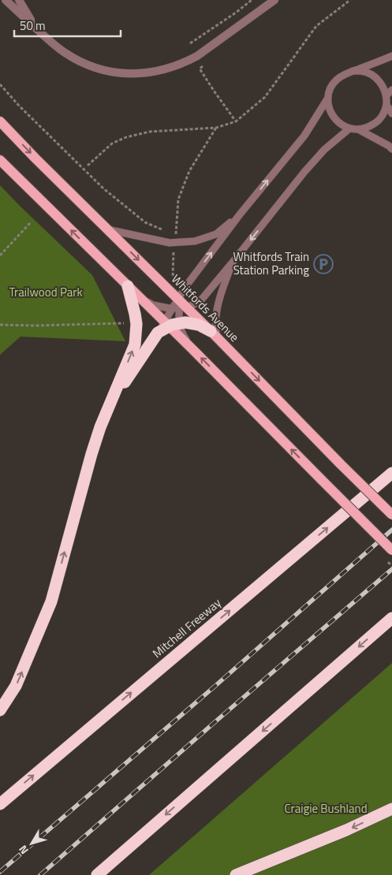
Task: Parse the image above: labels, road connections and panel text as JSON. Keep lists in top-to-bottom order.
{
  "streets": {
    "highway": ["Mitchell Freeway"],
    "main road": ["Whitfords Avenue"]
  },
  "one_way": ["Mitchell Freeway"],
  "parks": ["Trailwood Park", "Craigie Bushland"],
  "places": {
    "parking": ["Whitfords Train Station Parking"]
  },
  "scale_bar": "50 m",
  "north": "bottom left"
}
